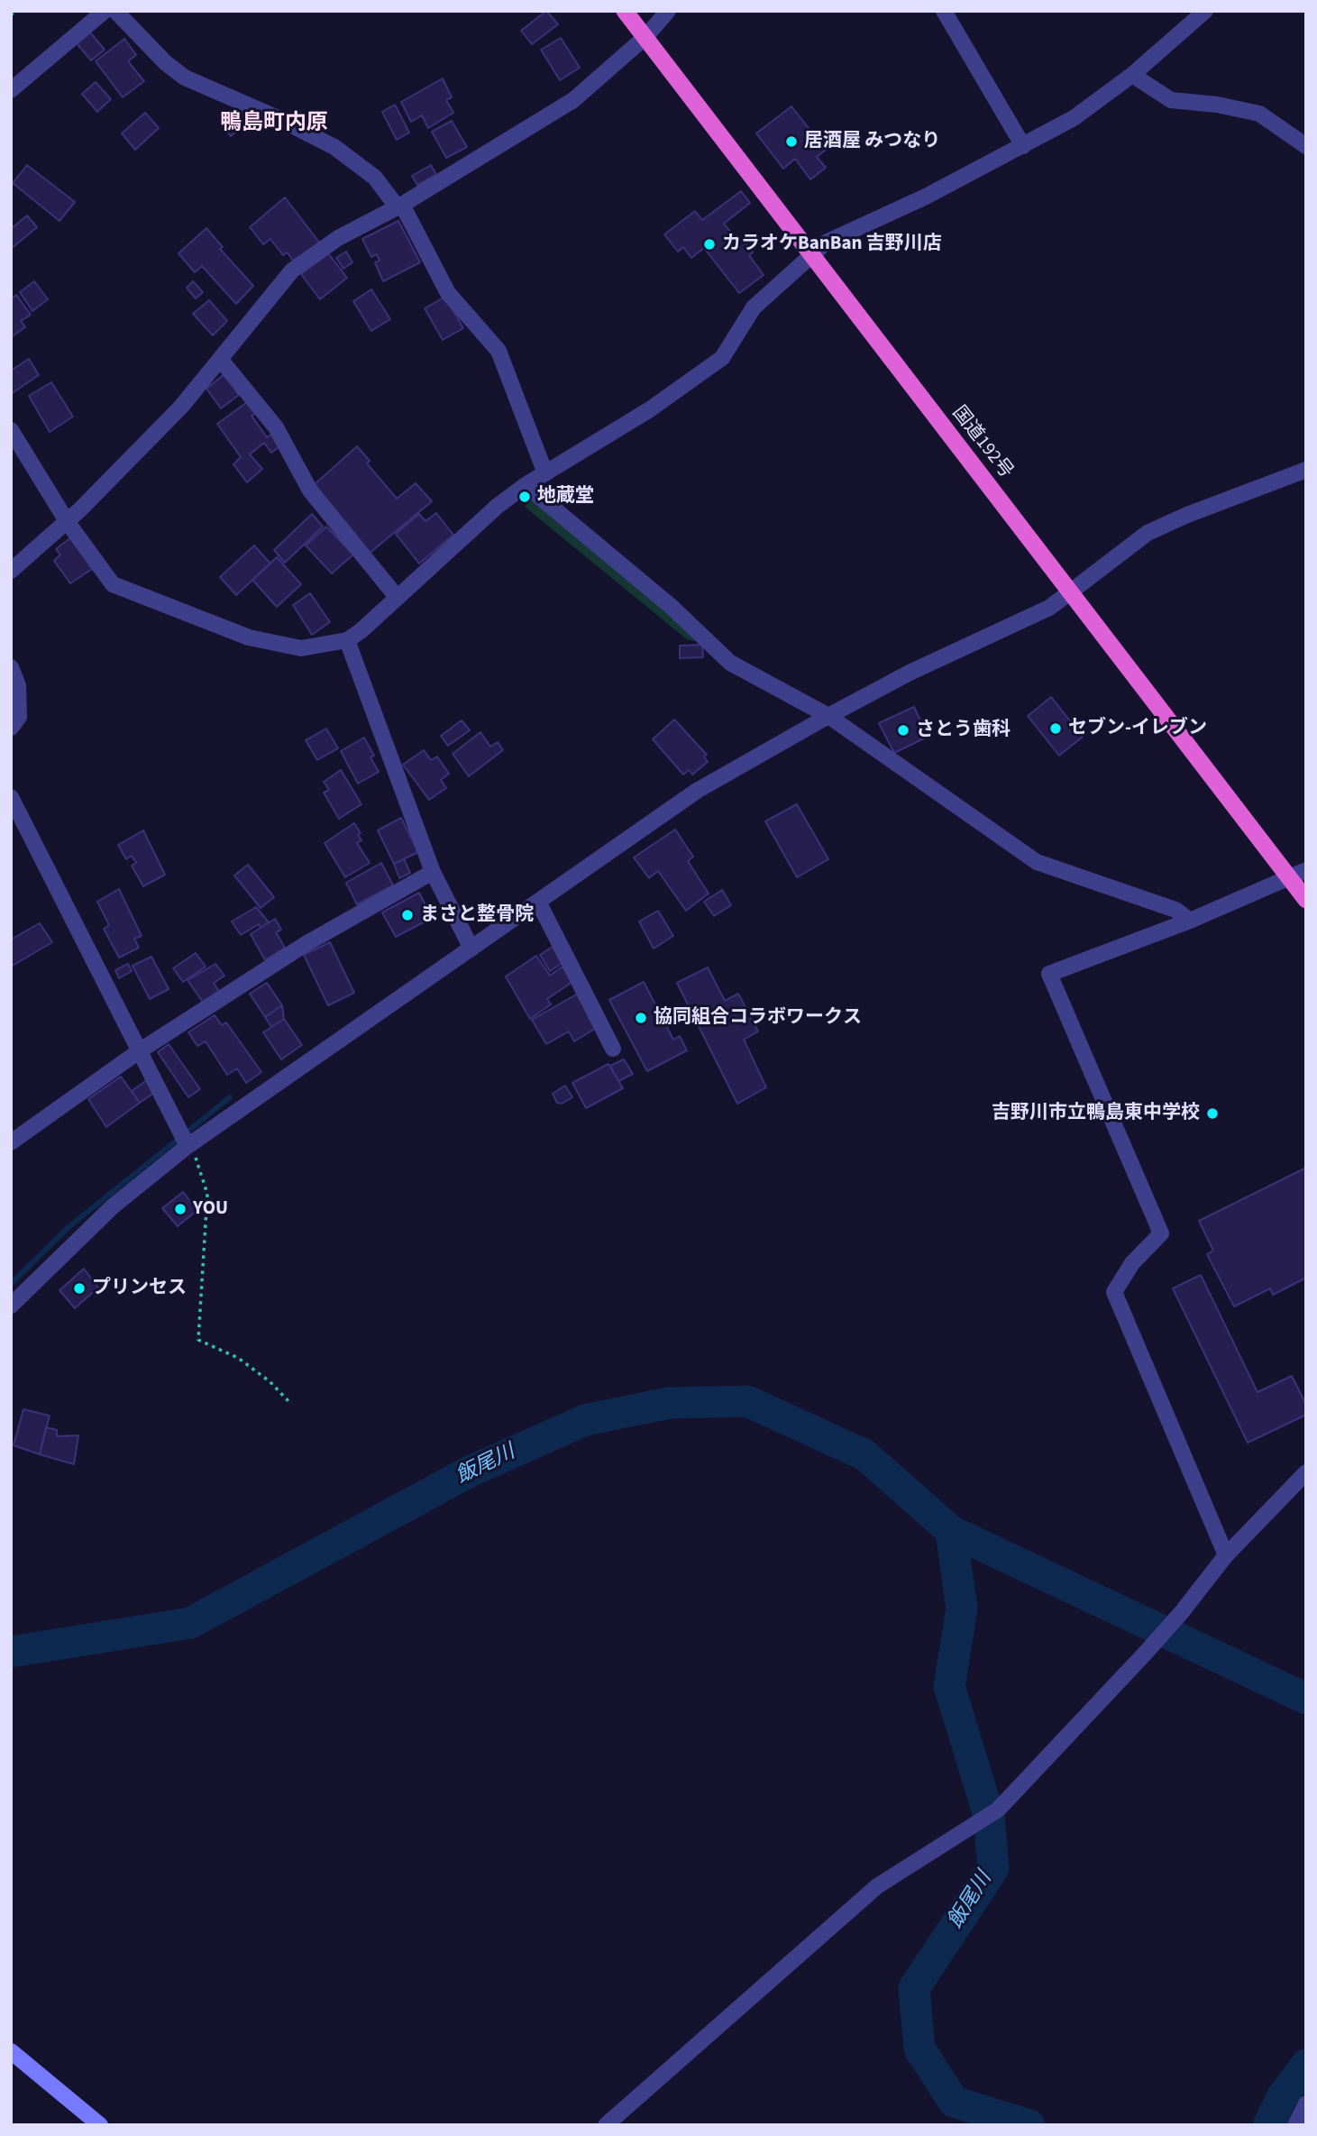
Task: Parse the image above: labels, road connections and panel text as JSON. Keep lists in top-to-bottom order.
{
  "streets": {
    "highway": ["国道192号"]
  },
  "districts": ["鴨島町内原"],
  "water": ["飯尾川"],
  "places": [
    "居酒屋 みつなり",
    "カラオケBanBan 吉野川店",
    "地蔵堂",
    "セブン-イレブン",
    "さとう歯科",
    "まさと整骨院",
    "協同組合コラボワークス",
    "吉野川市立鴨島東中学校",
    "YOU",
    "プリンセス"
  ]
}
